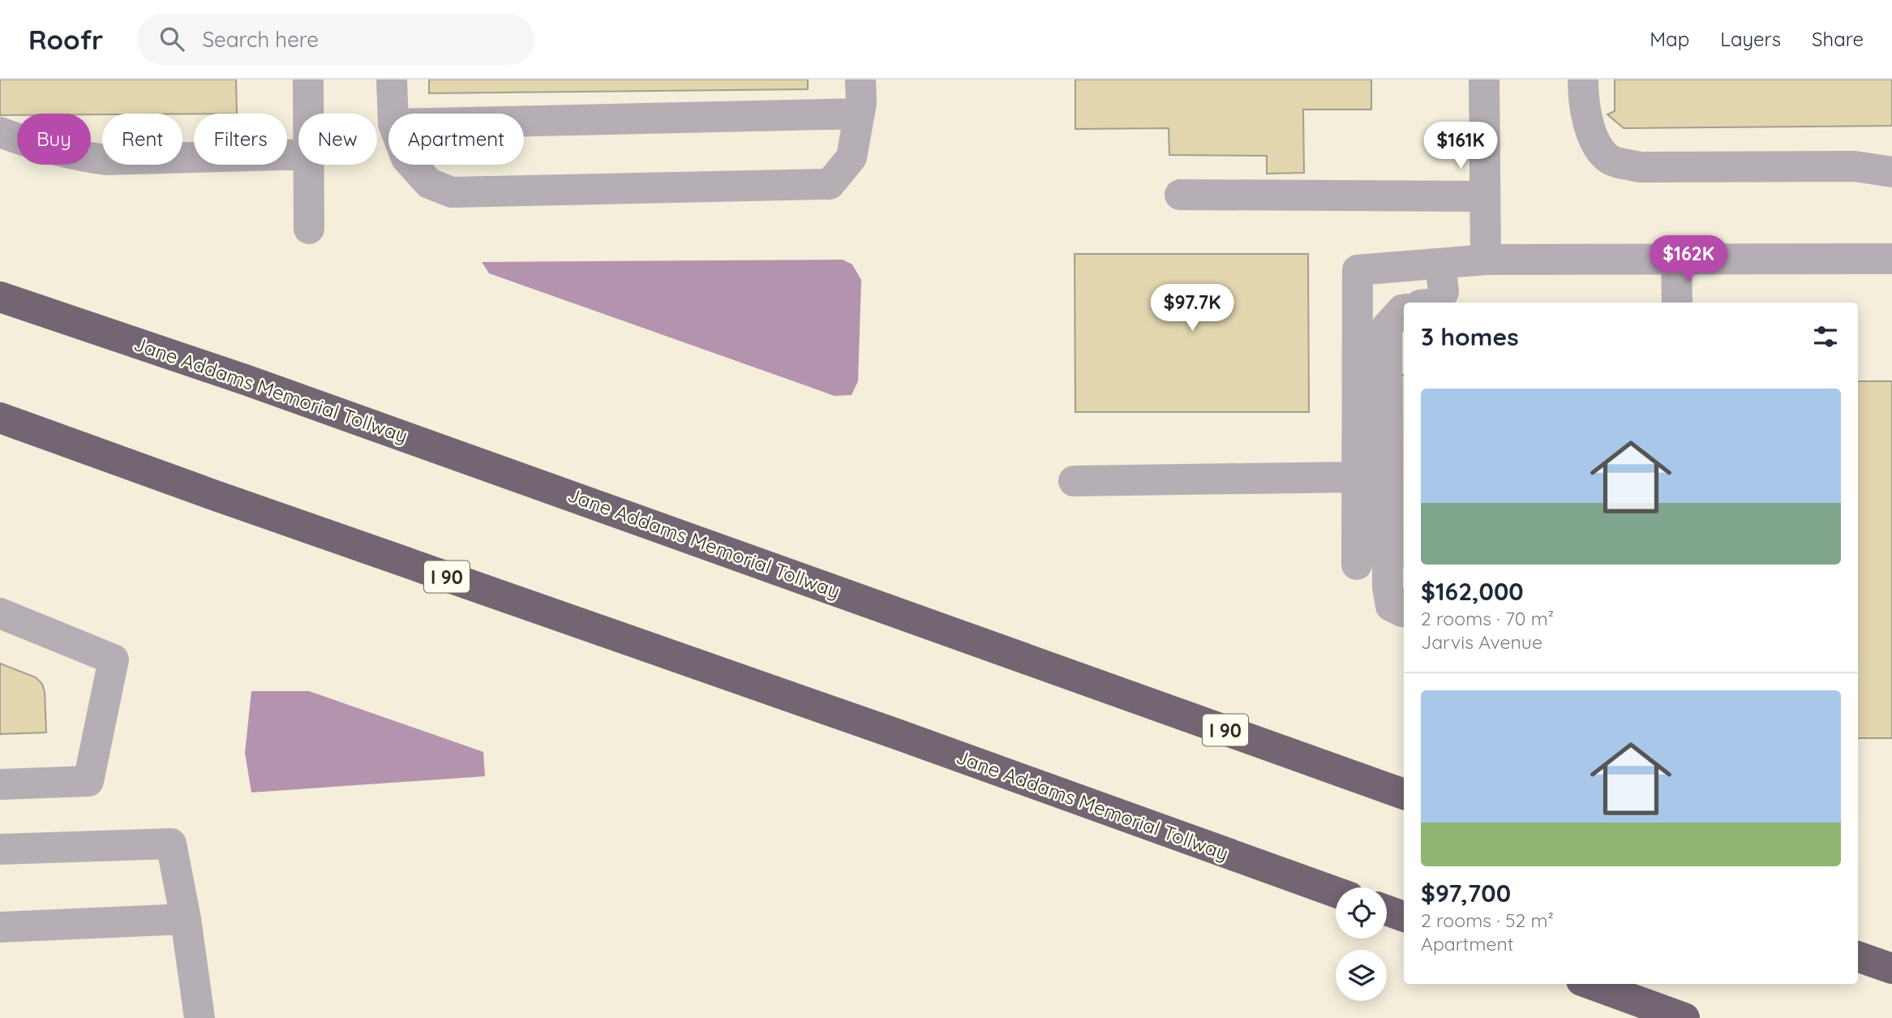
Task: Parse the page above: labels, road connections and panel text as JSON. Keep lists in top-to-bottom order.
{
  "streets": {
    "highway": ["Jane Addams Memorial Tollway", "I 90"]
  },
  "page": {
    "header": "Roofr",
    "search": "Search here",
    "nav": ["Map", "Layers", "Share"],
    "chip": [
      "Buy",
      "Rent",
      "Filters",
      "New",
      "Apartment"
    ],
    "price": ["$161K", "$162K", "$97.7K"],
    "heading": "3 homes",
    "list": [
      {
        "name": "$162,000",
        "note": "2 rooms · 70 m² · Jarvis Avenue"
      },
      {
        "name": "$97,700",
        "note": "2 rooms · 52 m² · Apartment"
      }
    ]
  }
}
